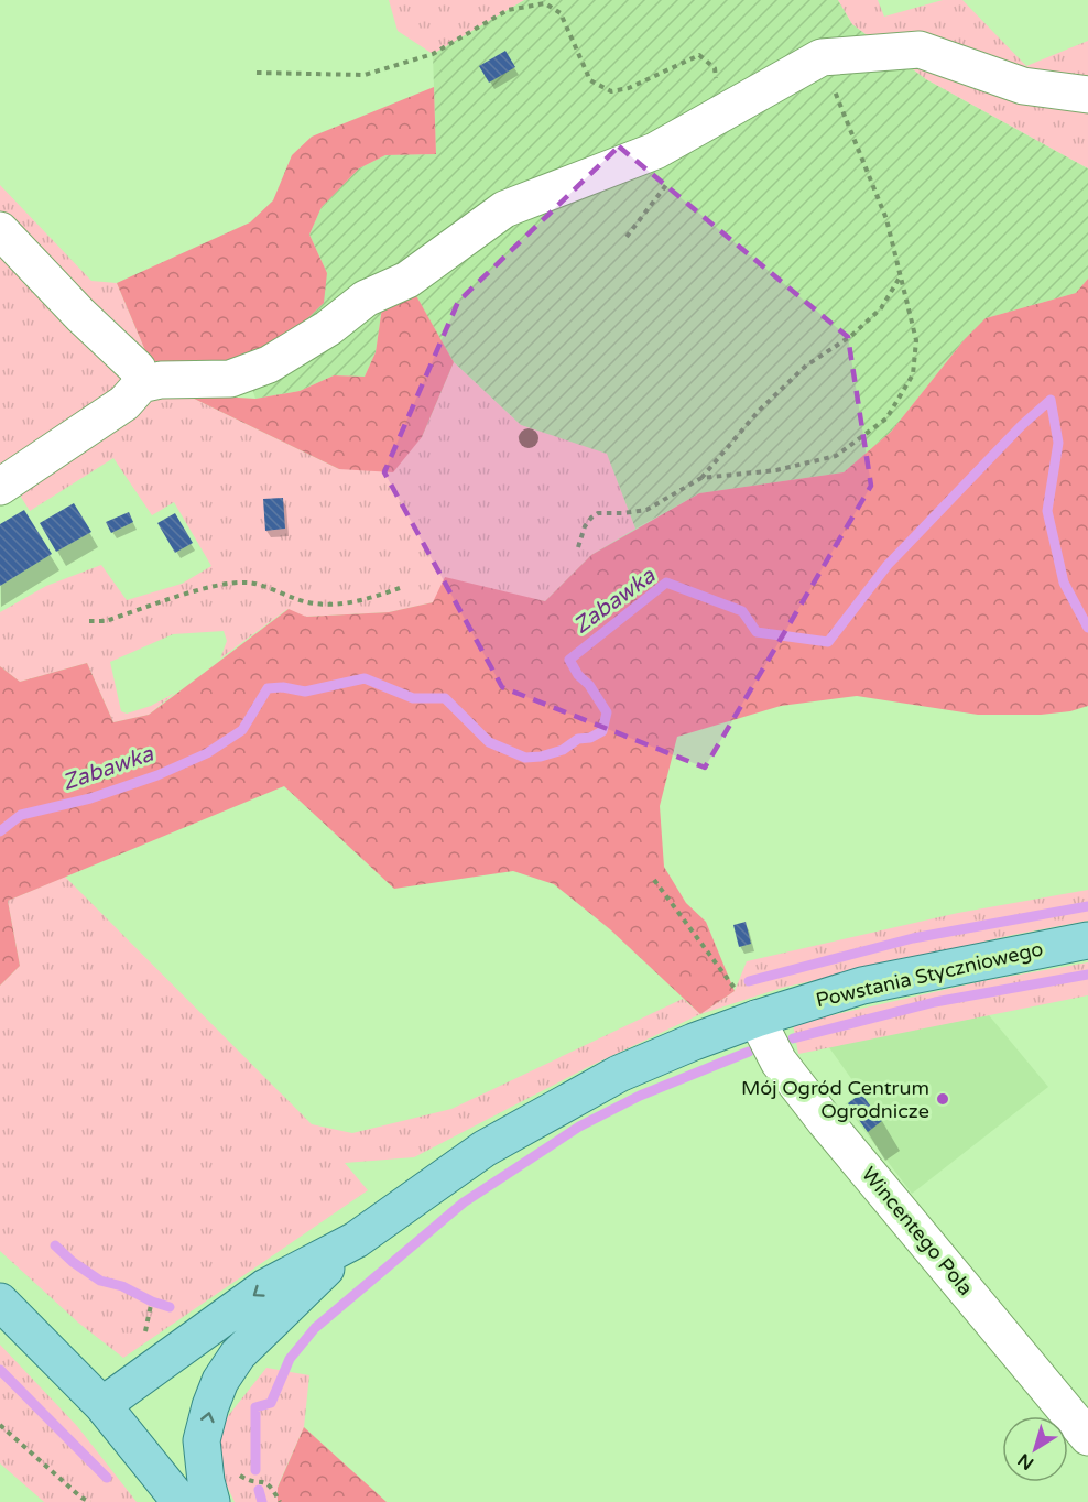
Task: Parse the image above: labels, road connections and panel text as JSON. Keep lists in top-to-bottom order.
{
  "streets": {
    "main road": ["Powstania Styczniowego"],
    "street": ["Wincentego Pola"]
  },
  "crossings": [
    ["Powstania Styczniowego", "Wincentego Pola"]
  ],
  "water": ["Zabawka"],
  "places": ["Mój Ogród Centrum Ogrodnicze"],
  "north": "bottom left"
}
